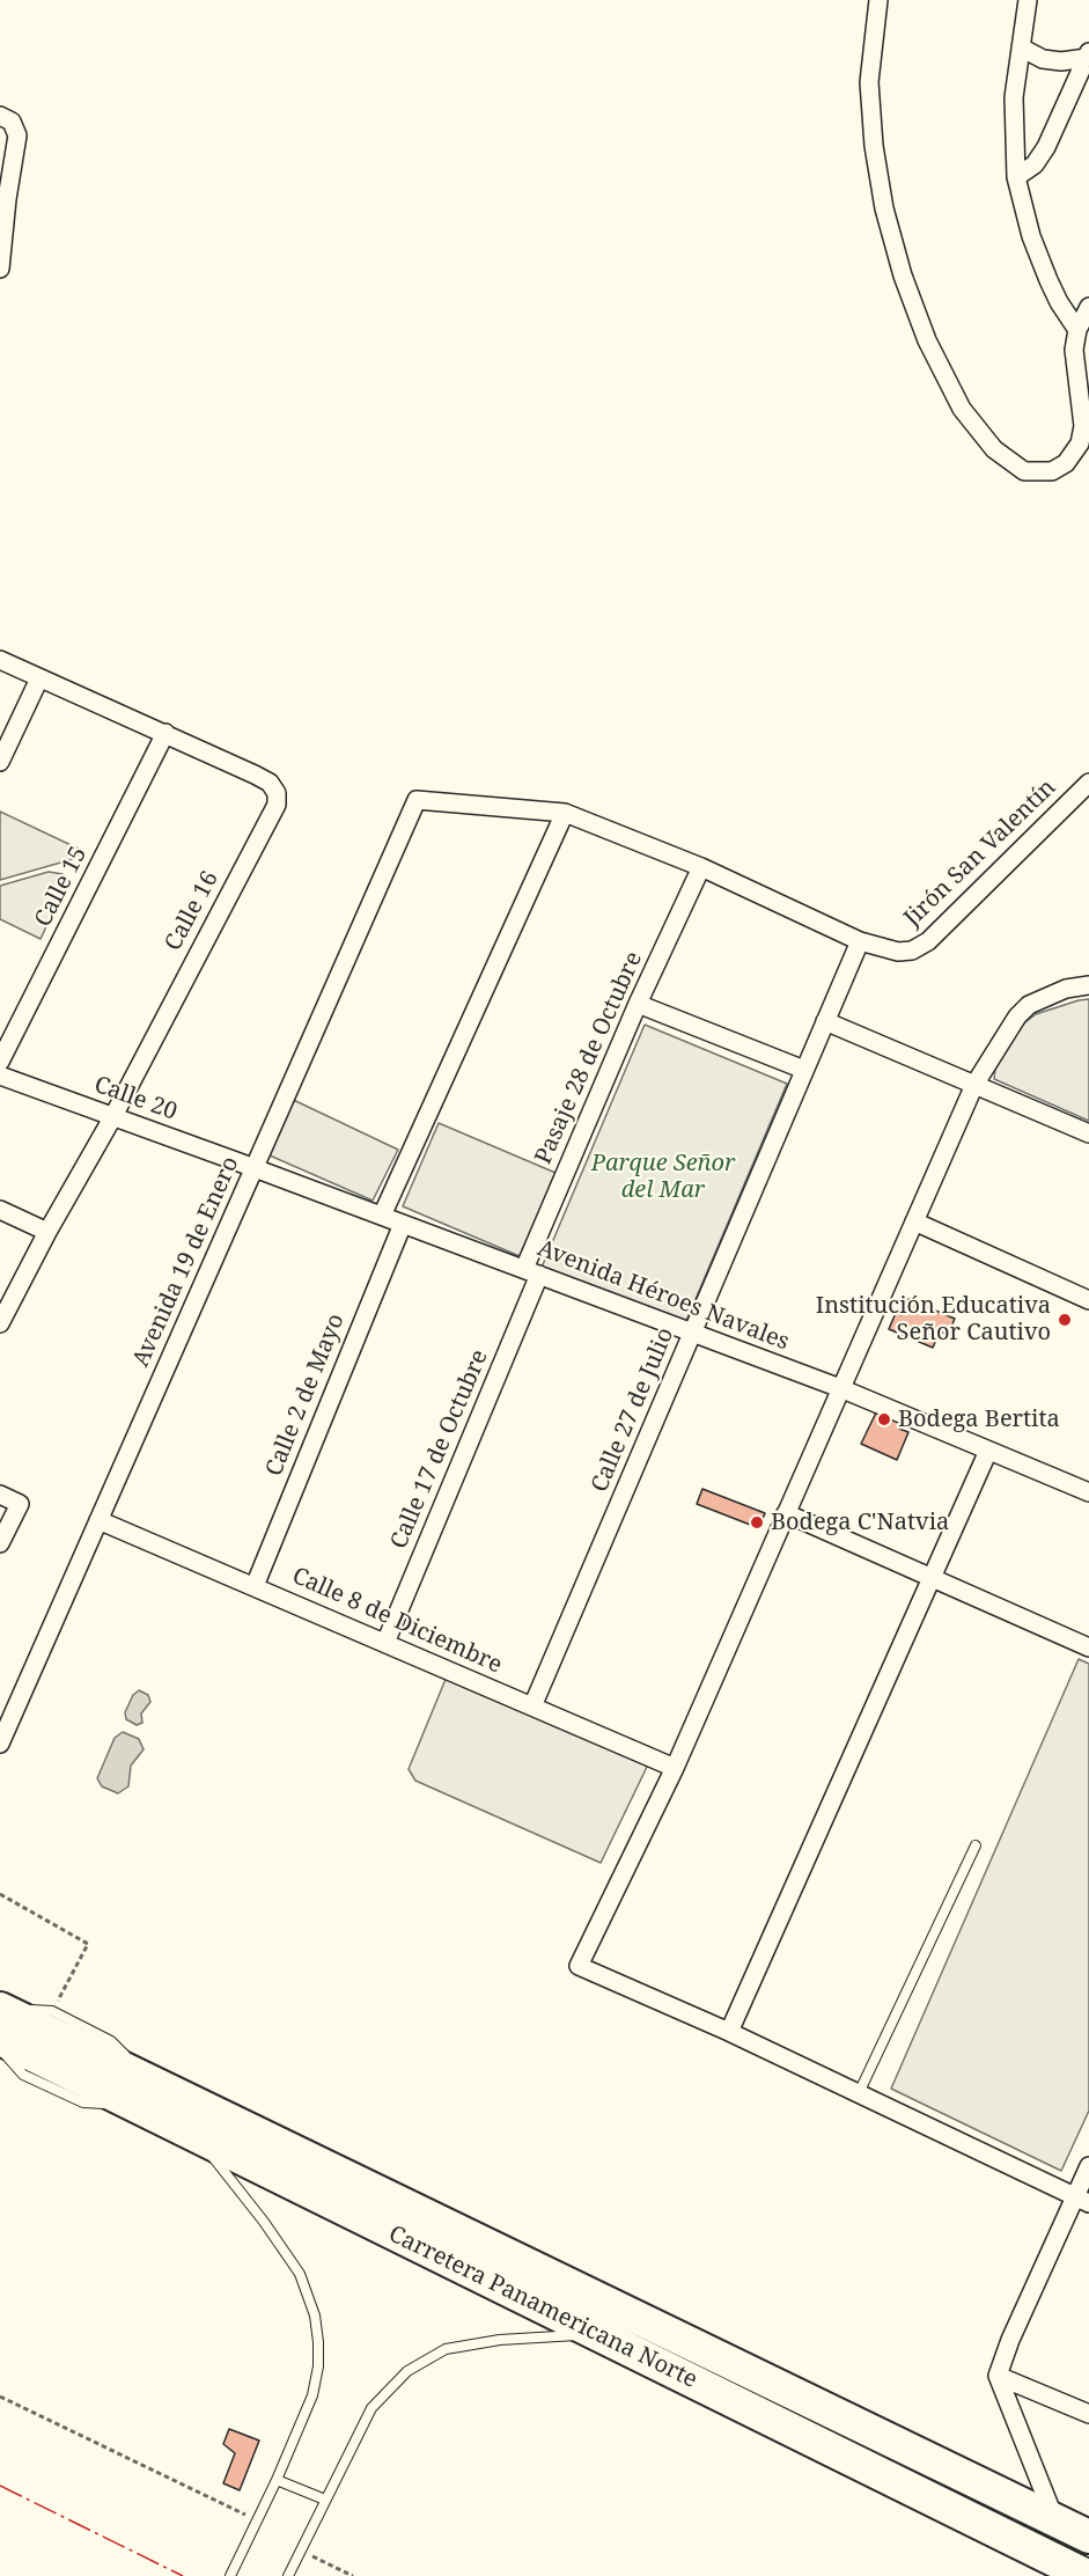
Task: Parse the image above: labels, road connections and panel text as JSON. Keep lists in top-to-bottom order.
{
  "streets": {
    "highway": ["Carretera Panamericana Norte"],
    "street": [
      "Jirón San Valentín",
      "Calle 15",
      "Calle 16",
      "Pasaje 28 de Octubre",
      "Calle 20",
      "Avenida 19 de Enero",
      "Avenida Héroes Navales",
      "Calle 2 de Mayo",
      "Calle 27 de Julio",
      "Calle 17 de Octubre",
      "Calle 8 de Diciembre"
    ]
  },
  "crossings": [
    ["Jirón San Valentín", "Pasaje 28 de Octubre"],
    ["Jirón San Valentín", "Avenida 19 de Enero"],
    ["Jirón San Valentín", "Calle 27 de Julio"],
    ["Calle 15", "Calle 16"],
    ["Calle 16", "Calle 20"],
    ["Pasaje 28 de Octubre", "Avenida Héroes Navales"],
    ["Pasaje 28 de Octubre", "Calle 17 de Octubre"],
    ["Calle 20", "Avenida 19 de Enero"],
    ["Calle 20", "Avenida Héroes Navales"],
    ["Avenida 19 de Enero", "Avenida Héroes Navales"],
    ["Avenida 19 de Enero", "Calle 8 de Diciembre"],
    ["Avenida Héroes Navales", "Calle 2 de Mayo"],
    ["Avenida Héroes Navales", "Calle 27 de Julio"],
    ["Avenida Héroes Navales", "Calle 17 de Octubre"],
    ["Calle 2 de Mayo", "Calle 8 de Diciembre"],
    ["Calle 27 de Julio", "Calle 8 de Diciembre"],
    ["Calle 17 de Octubre", "Calle 8 de Diciembre"]
  ],
  "parks": ["Parque Señor del Mar"],
  "places": ["Institución Educativa Señor Cautivo", "Bodega Bertita", "Bodega C'Natvia"]
}
